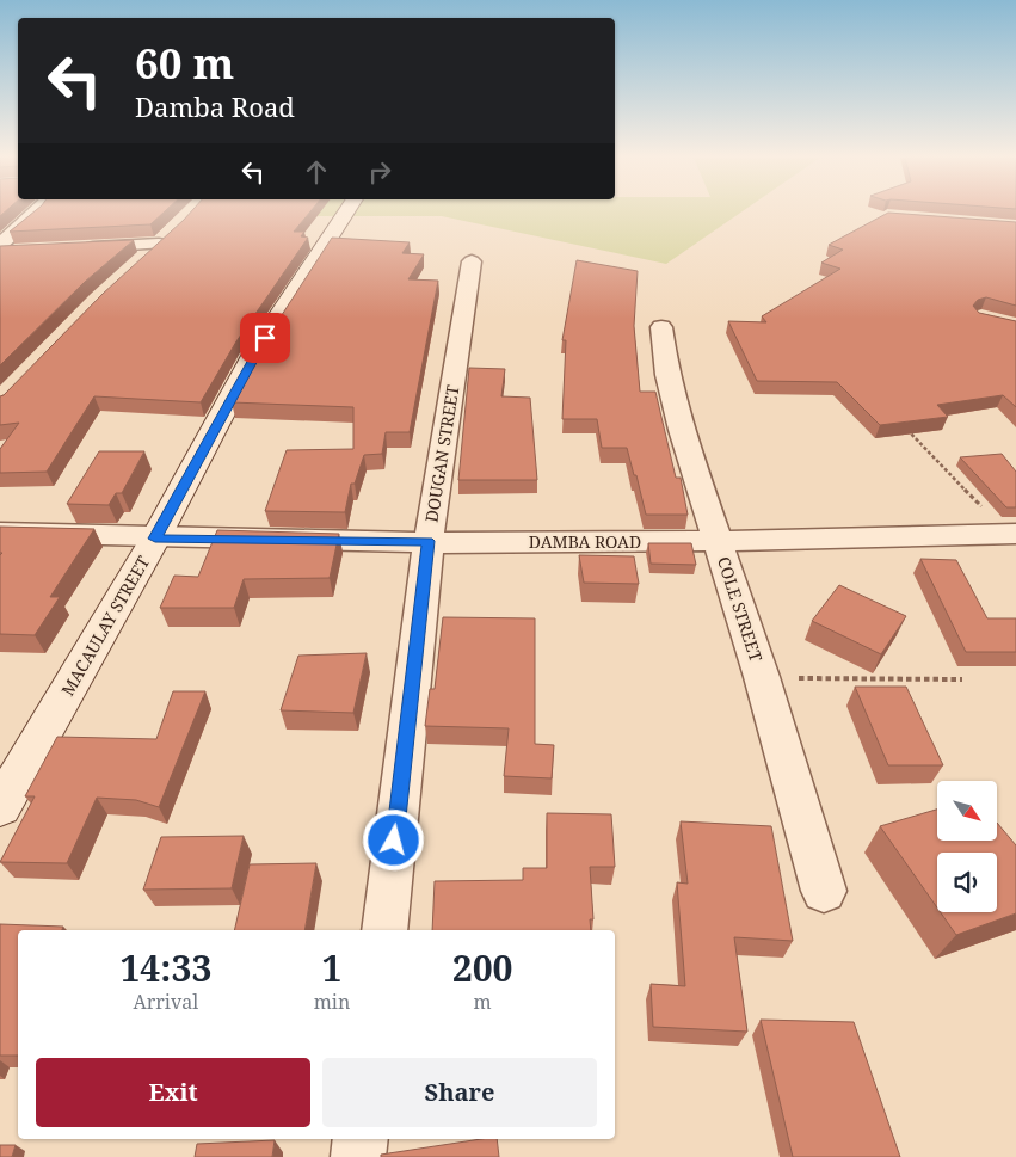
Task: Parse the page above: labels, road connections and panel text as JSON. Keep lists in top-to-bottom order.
{
  "streets": {
    "street": [
      "DOUGAN STREET",
      "DAMBA ROAD",
      "COLE STREET",
      "MACAULAY STREET"
    ]
  },
  "crossings": [
    ["DOUGAN STREET", "DAMBA ROAD"],
    ["DAMBA ROAD", "COLE STREET"],
    ["DAMBA ROAD", "MACAULAY STREET"]
  ],
  "north": "bottom right",
  "page": {
    "turn": ["60 m", "Damba Road"],
    "eta": [
      "14:33",
      "Arrival",
      "1",
      "min",
      "200",
      "m"
    ],
    "buttons": ["Exit", "Share"]
  }
}
